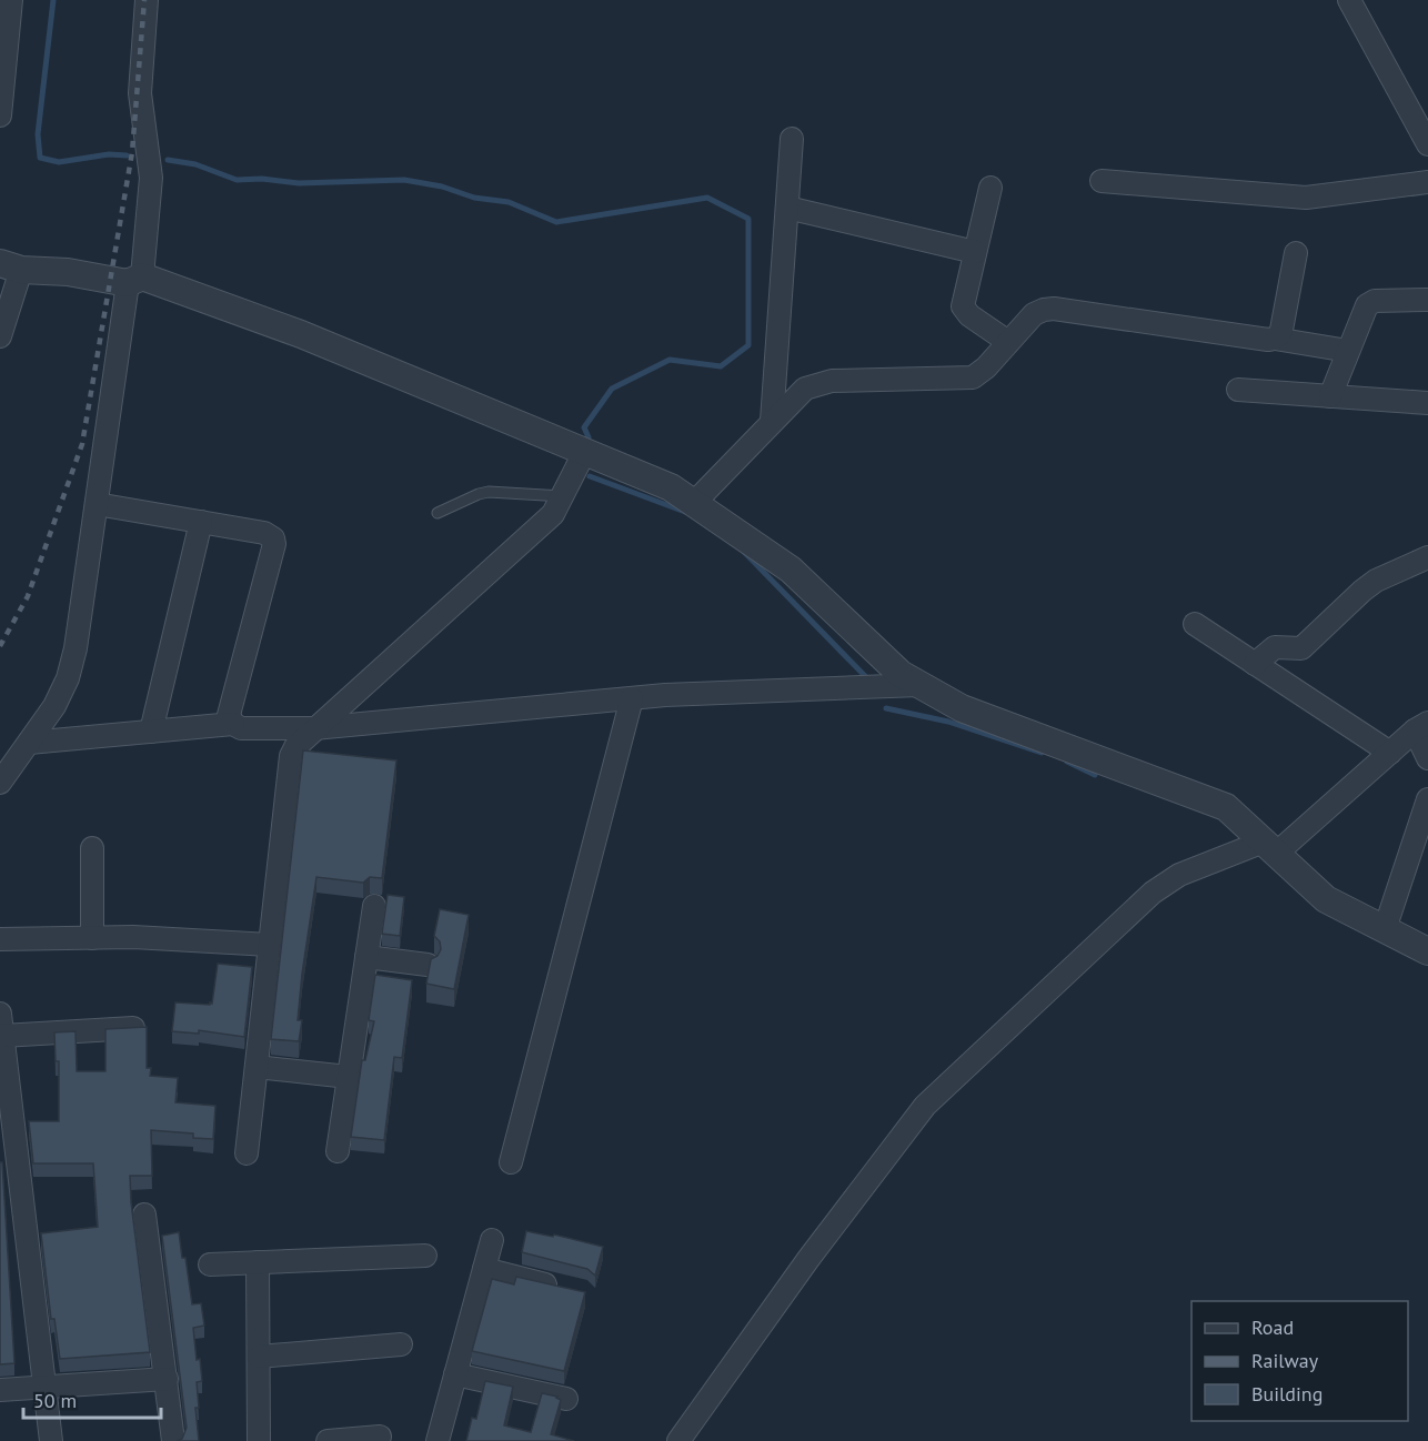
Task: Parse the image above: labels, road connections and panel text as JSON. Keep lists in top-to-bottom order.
{
  "legend": ["Road", "Railway", "Building"],
  "scale_bar": "50 m"
}
